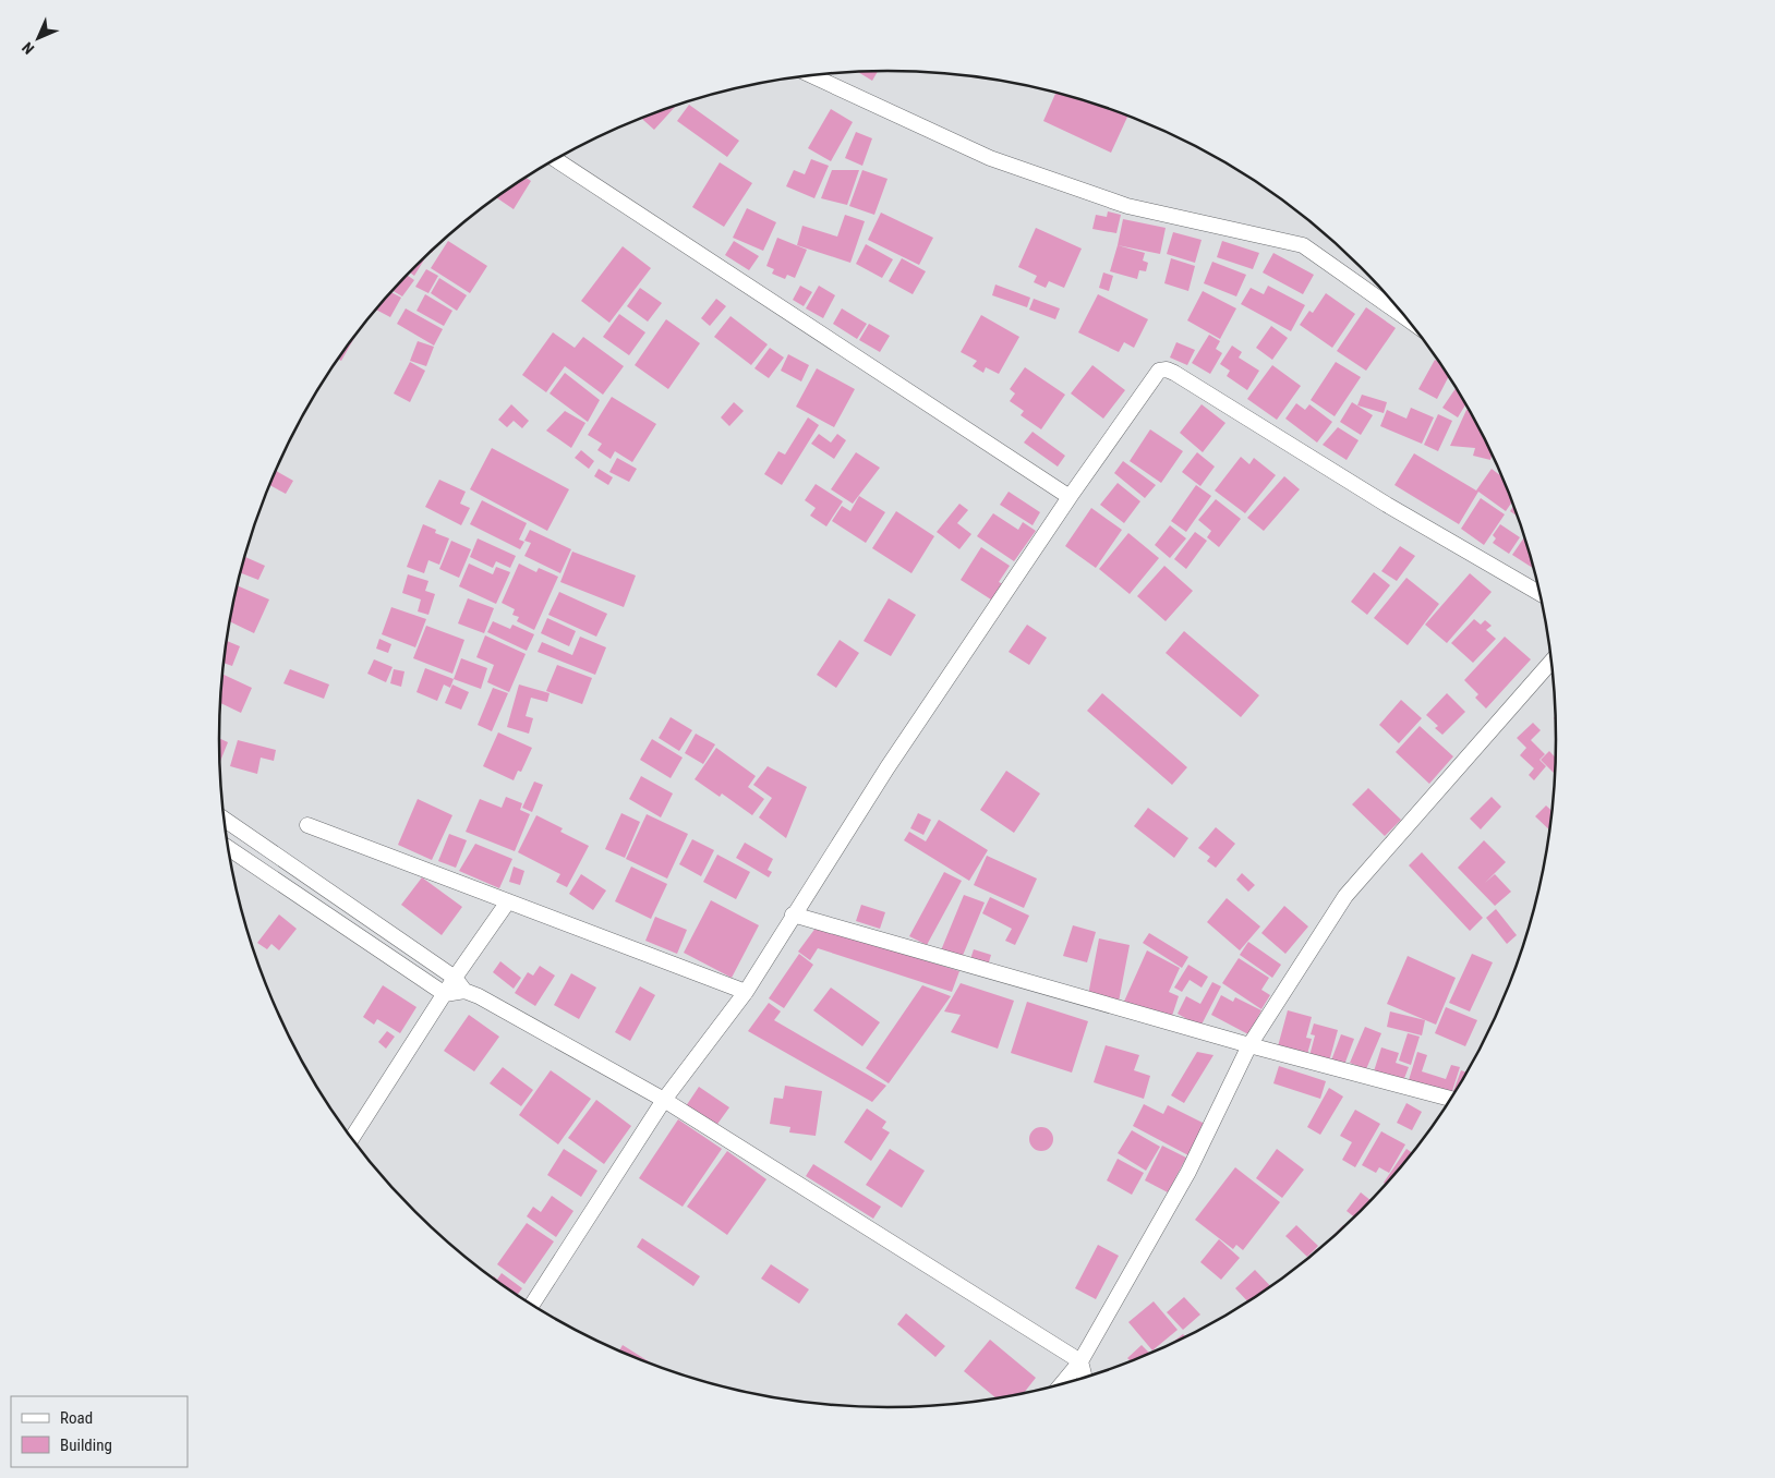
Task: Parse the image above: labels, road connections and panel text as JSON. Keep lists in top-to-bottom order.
{
  "legend": ["Road", "Building"],
  "north": "bottom left"
}
